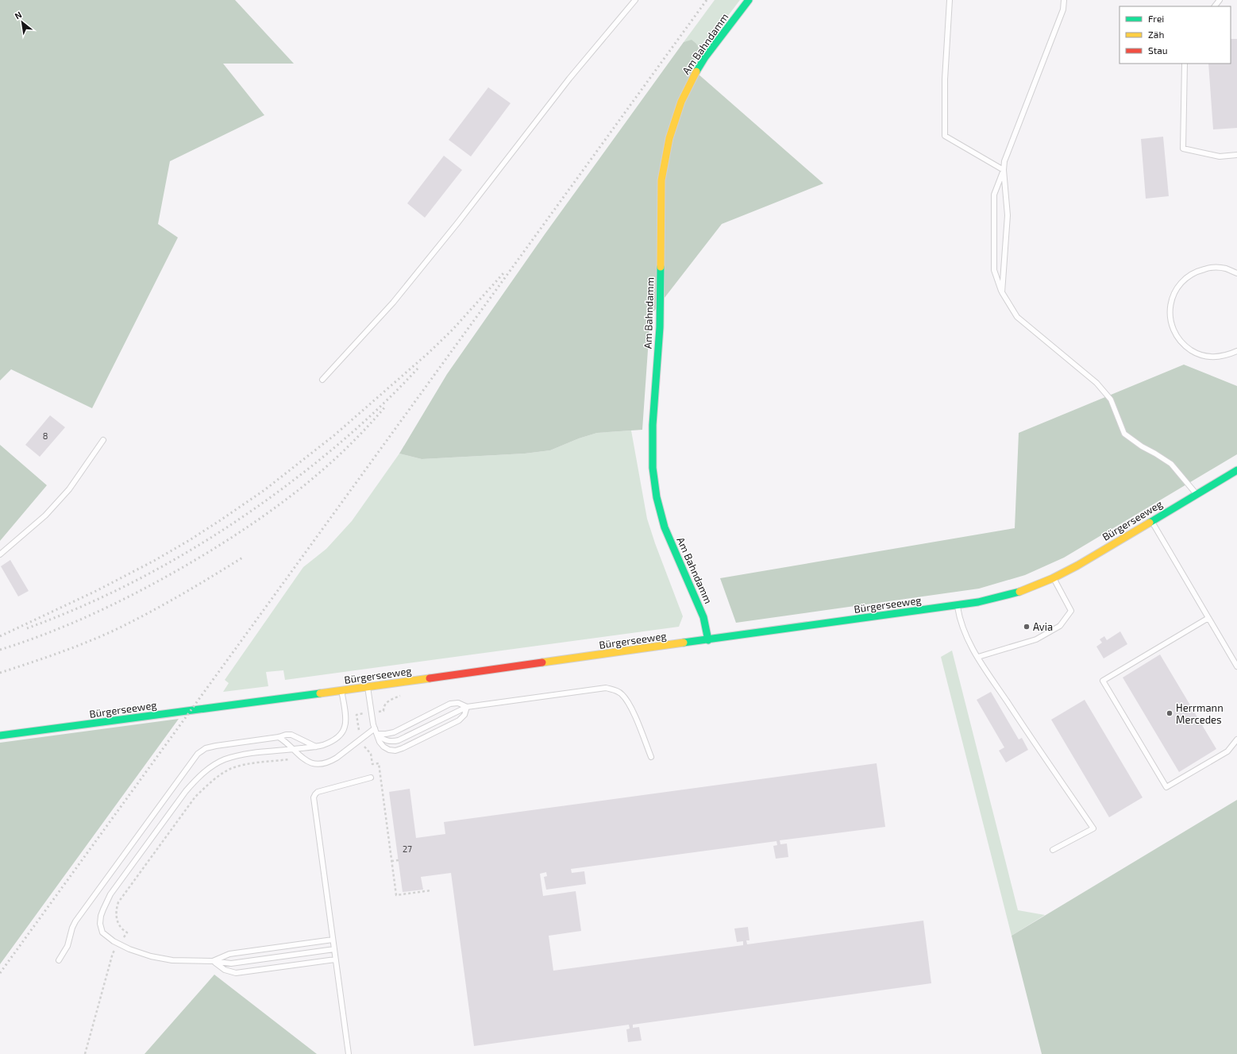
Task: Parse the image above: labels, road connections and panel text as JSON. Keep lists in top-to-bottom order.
{
  "streets": {
    "street": ["Am Bahndamm", "Bürgerseeweg"]
  },
  "crossings": [
    ["Am Bahndamm", "Bürgerseeweg"]
  ],
  "places": ["Avia", "Herrmann Mercedes"],
  "house_numbers": ["8", "27"],
  "legend": ["Frei", "Zäh", "Stau"],
  "north": "top left"
}
